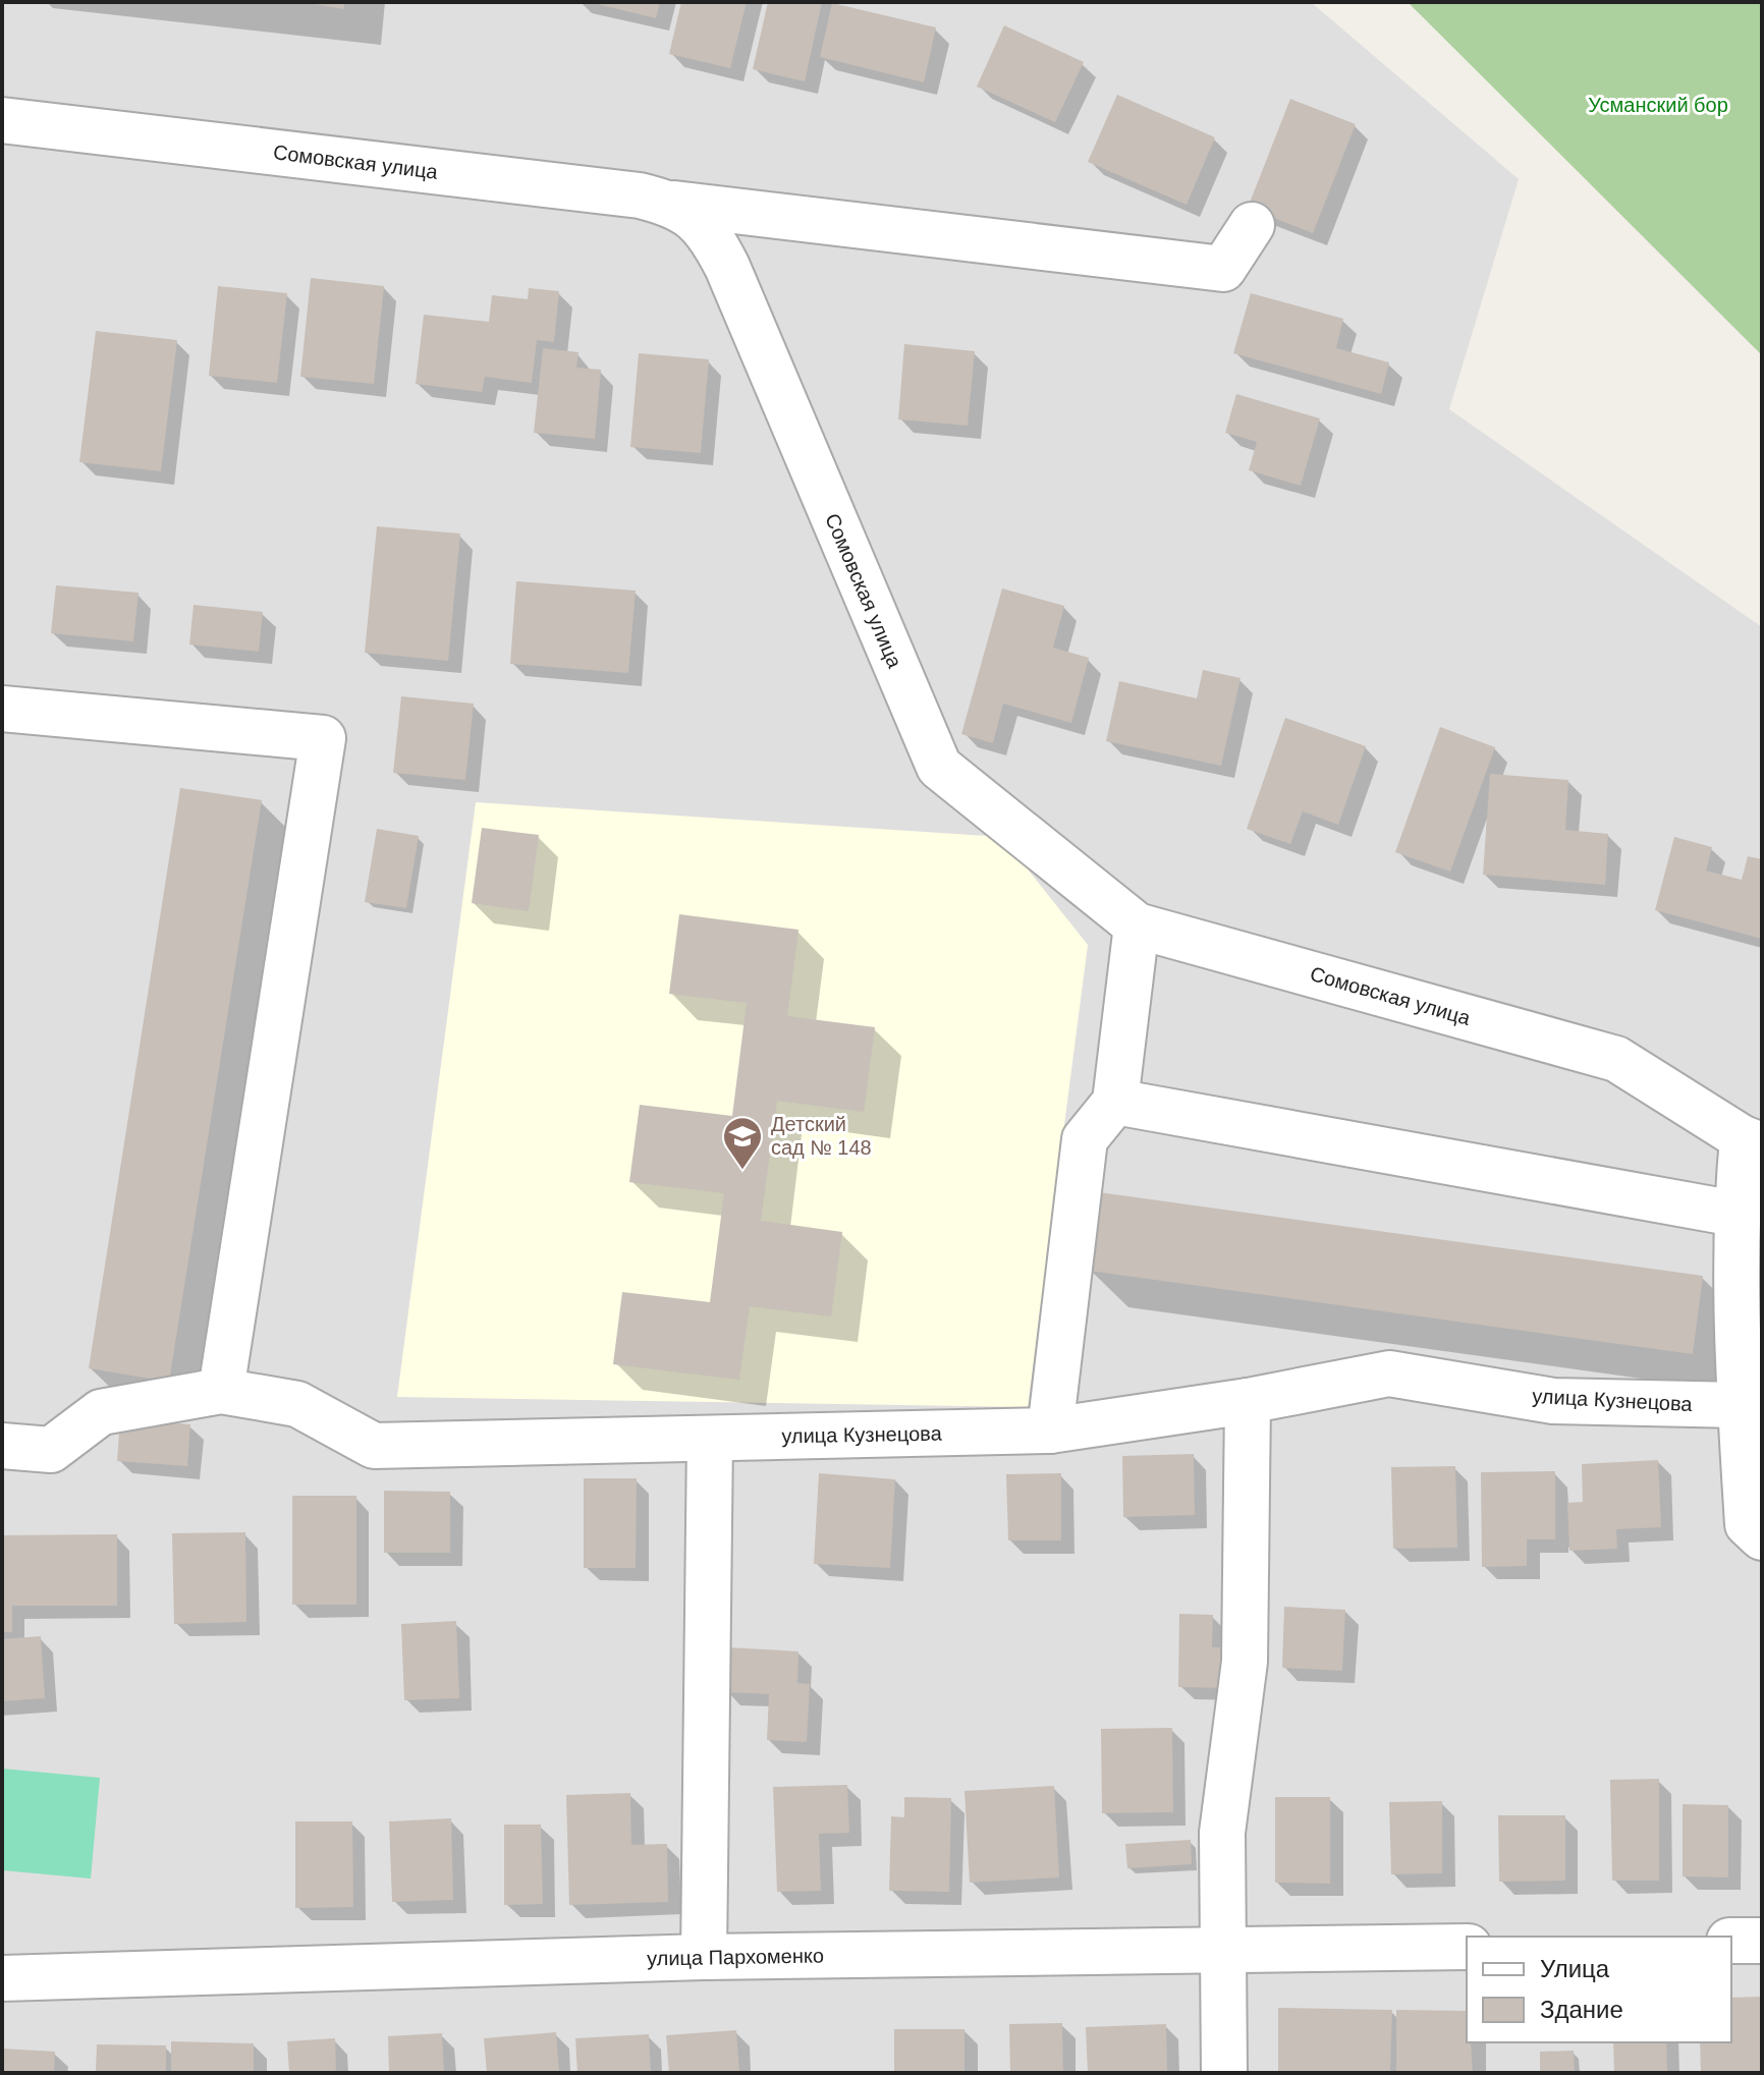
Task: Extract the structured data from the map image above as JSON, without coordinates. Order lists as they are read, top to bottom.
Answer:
{
  "streets": {
    "street": ["Сомовская улица", "улица Кузнецова", "улица Пархоменко"]
  },
  "parks": ["Усманский бор"],
  "places": {
    "school or university": ["Детский сад № 148"]
  },
  "legend": ["Улица", "Здание"]
}
